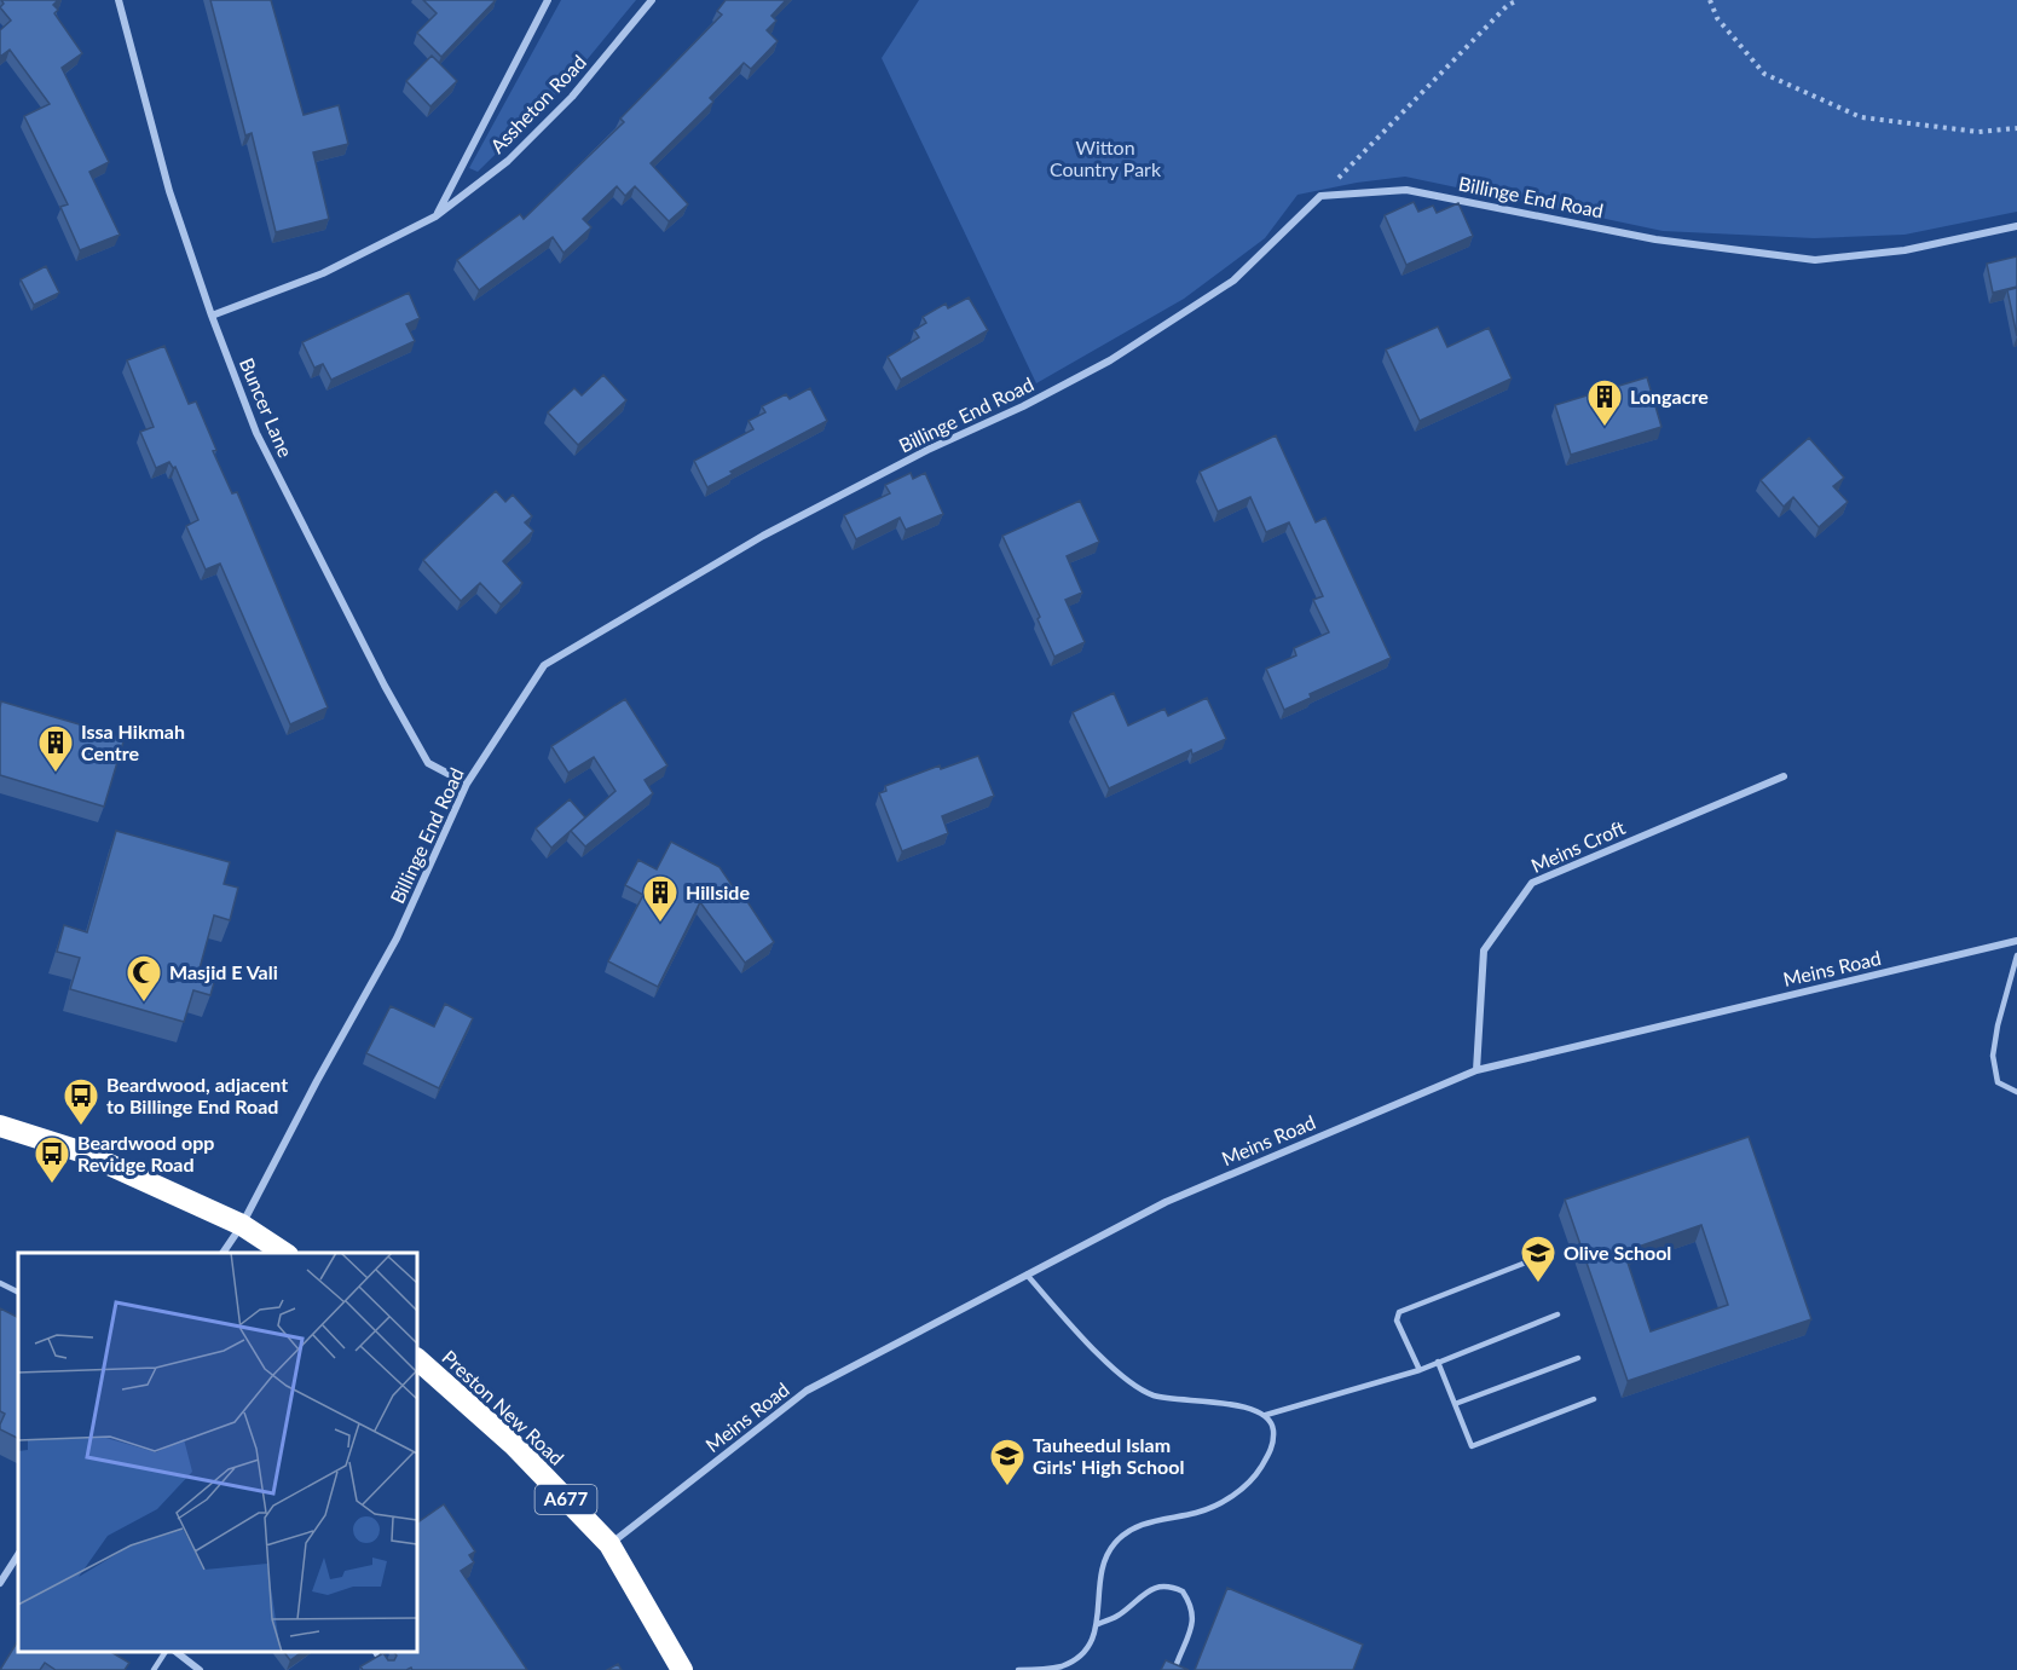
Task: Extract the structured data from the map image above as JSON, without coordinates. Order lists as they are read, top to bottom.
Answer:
{
  "streets": {
    "highway": ["Preston New Road", "A677"],
    "street": [
      "Assheton Road",
      "Billinge End Road",
      "Buncer Lane",
      "Meins Croft",
      "Meins Road"
    ]
  },
  "crossings": [
    ["Assheton Road", "Buncer Lane"],
    ["Billinge End Road", "Buncer Lane"],
    ["Meins Croft", "Meins Road"],
    ["Meins Road", "Preston New Road"]
  ],
  "parks": ["Witton Country Park"],
  "places": {
    "building": ["Longacre", "Issa Hikmah Centre", "Hillside"],
    "mosque": ["Masjid E Vali"],
    "bus stop": ["Beardwood, adjacent to Billinge End Road", "Beardwood opp Revidge Road"],
    "school or university": ["Olive School", "Tauheedul Islam Girls' High School"]
  }
}
